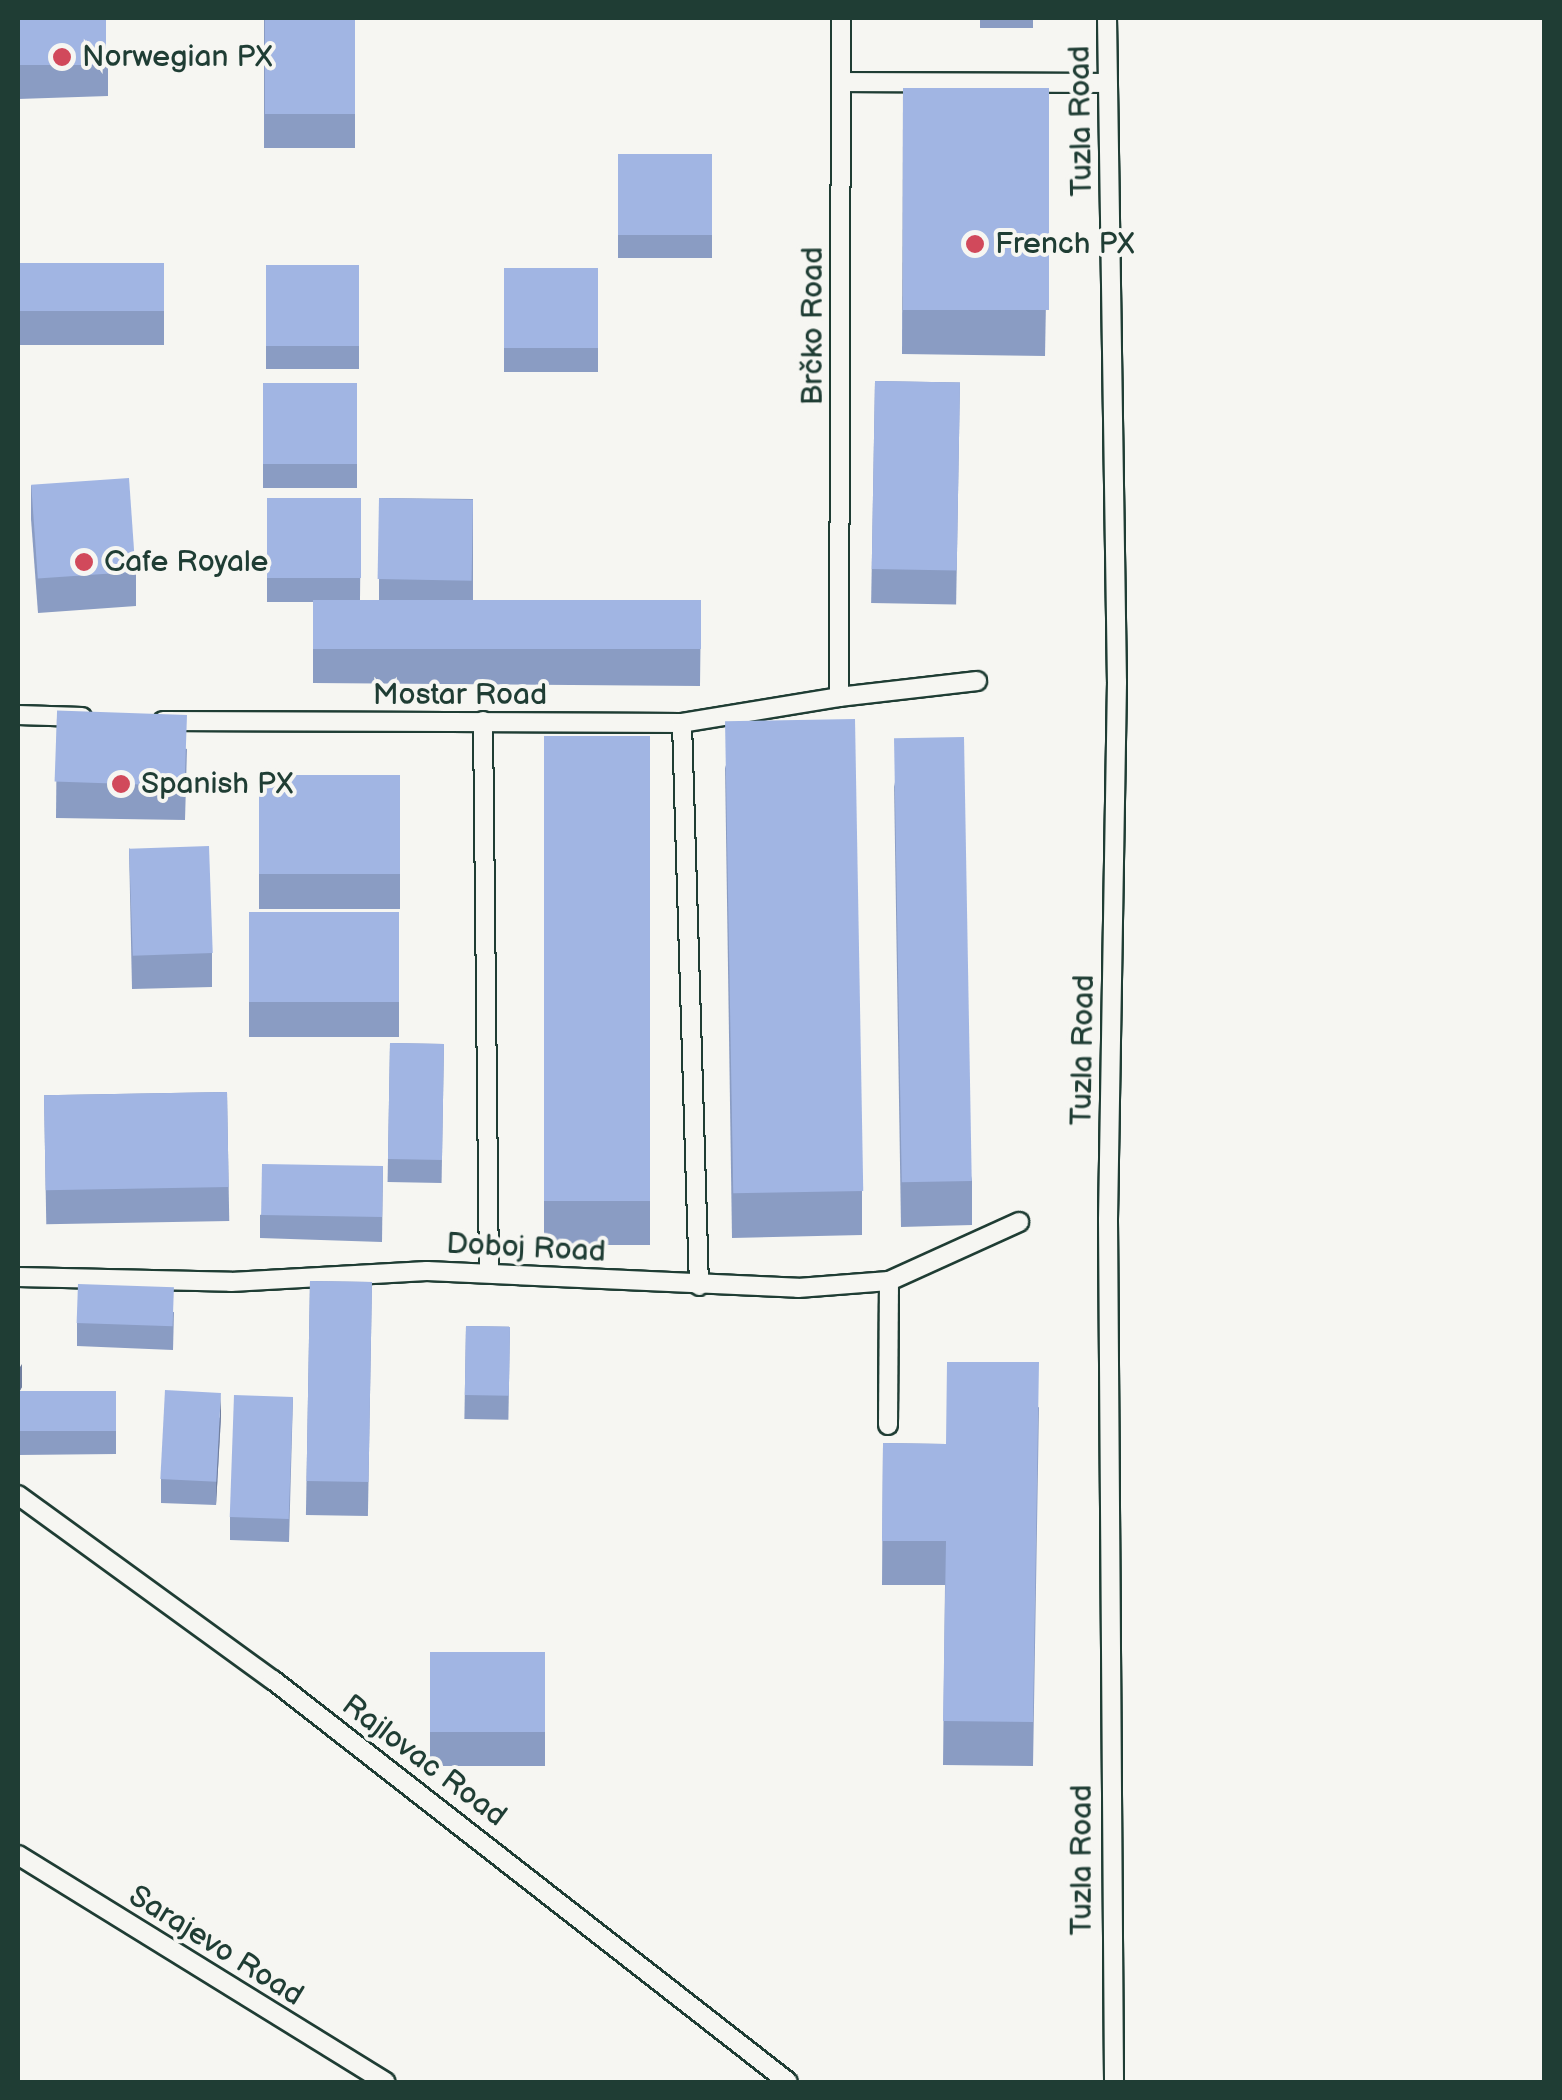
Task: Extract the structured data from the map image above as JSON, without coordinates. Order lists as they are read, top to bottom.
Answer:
{
  "streets": {
    "lane": [
      "Tuzla Road",
      "Brčko Road",
      "Mostar Road",
      "Doboj Road",
      "Rajlovac Road",
      "Sarajevo Road"
    ]
  },
  "crossings": [
    ["Brčko Road", "Mostar Road"]
  ],
  "places": [
    "Norwegian PX",
    "French PX",
    "Cafe Royale",
    "Spanish PX"
  ]
}
